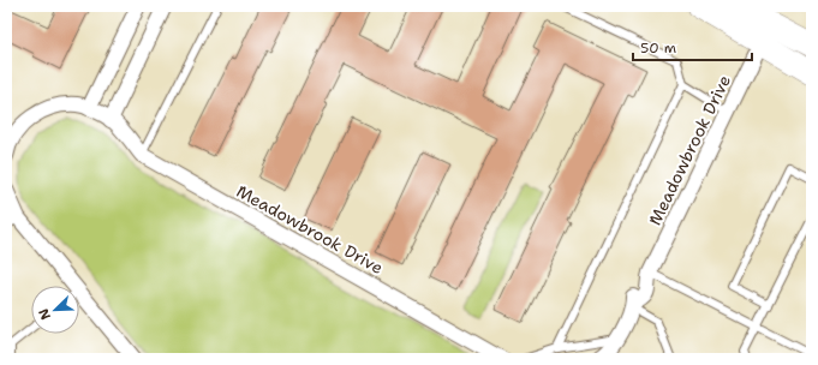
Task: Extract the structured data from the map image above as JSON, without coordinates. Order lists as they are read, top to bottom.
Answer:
{
  "streets": {
    "street": ["Meadowbrook Drive"]
  },
  "scale_bar": "50 m",
  "north": "bottom left"
}
